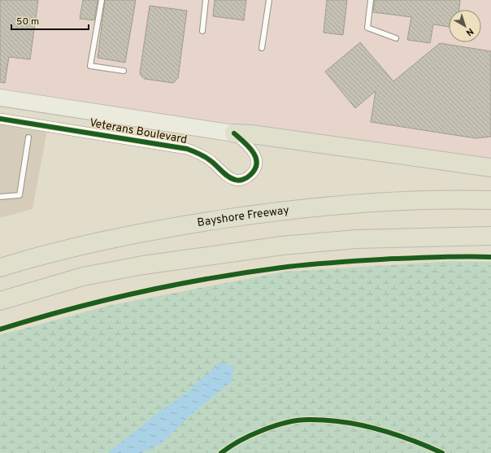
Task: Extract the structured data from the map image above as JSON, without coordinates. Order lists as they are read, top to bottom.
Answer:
{
  "streets": {
    "highway": ["Bayshore Freeway"],
    "main road": ["Veterans Boulevard"]
  },
  "scale_bar": "50 m",
  "north": "bottom right"
}
